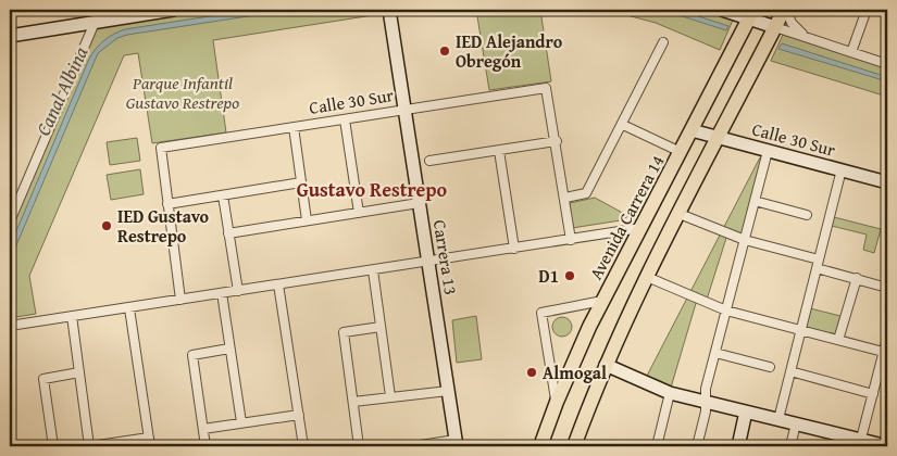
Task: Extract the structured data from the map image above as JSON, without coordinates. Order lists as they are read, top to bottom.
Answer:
{
  "streets": {
    "main road": ["Avenida Carrera 14"],
    "street": ["Calle 30 Sur", "Carrera 13"]
  },
  "crossings": [
    ["Calle 30 Sur", "Avenida Carrera 14"],
    ["Calle 30 Sur", "Carrera 13"]
  ],
  "districts": ["Gustavo Restrepo"],
  "water": ["Canal Albina"],
  "parks": ["Parque Infantil Gustavo Restrepo"],
  "places": [
    "IED Alejandro Obregón",
    "IED Gustavo Restrepo",
    "D1",
    "Almogal"
  ]
}
